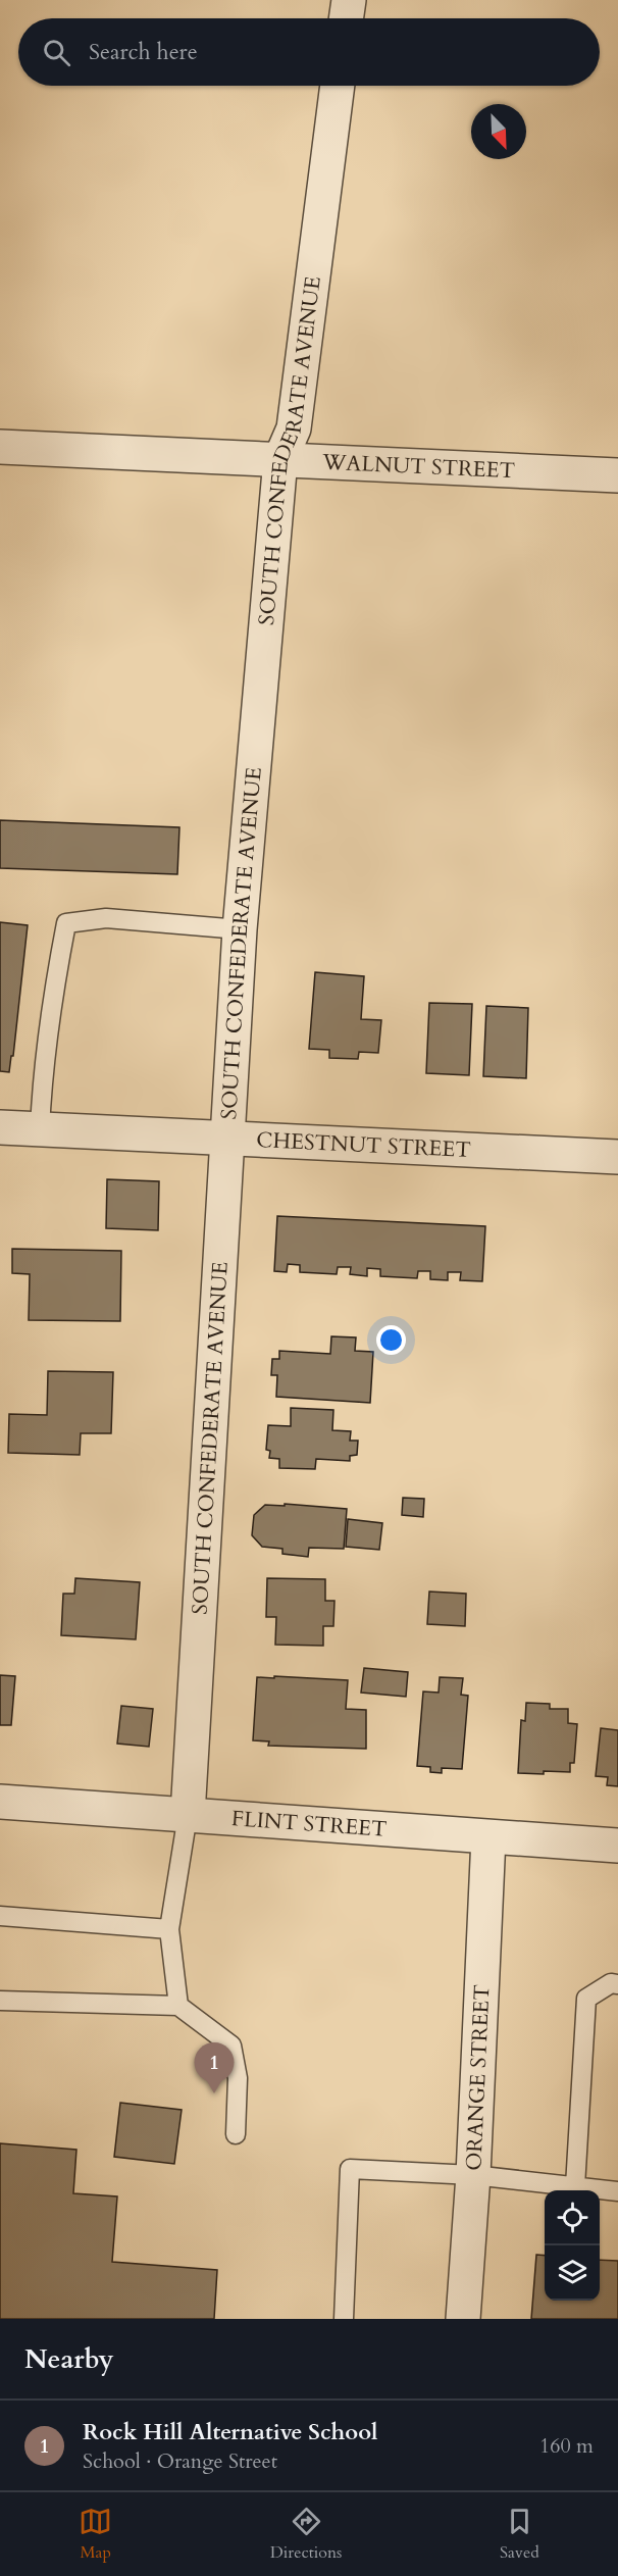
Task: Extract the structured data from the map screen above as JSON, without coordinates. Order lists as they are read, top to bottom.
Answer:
{
  "streets": {
    "street": [
      "SOUTH CONFEDERATE AVENUE",
      "WALNUT STREET",
      "CHESTNUT STREET",
      "FLINT STREET",
      "ORANGE STREET"
    ]
  },
  "crossings": [
    ["SOUTH CONFEDERATE AVENUE", "WALNUT STREET"],
    ["SOUTH CONFEDERATE AVENUE", "CHESTNUT STREET"],
    ["SOUTH CONFEDERATE AVENUE", "FLINT STREET"],
    ["FLINT STREET", "ORANGE STREET"]
  ],
  "north": "bottom right",
  "page": {
    "search": "Search here",
    "pins": "1",
    "heading": "Nearby",
    "list": [
      {
        "mark": "1",
        "name": "Rock Hill Alternative School",
        "note": "School · Orange Street",
        "value": "160 m"
      }
    ],
    "nav": ["Map", "Directions", "Saved"]
  }
}
